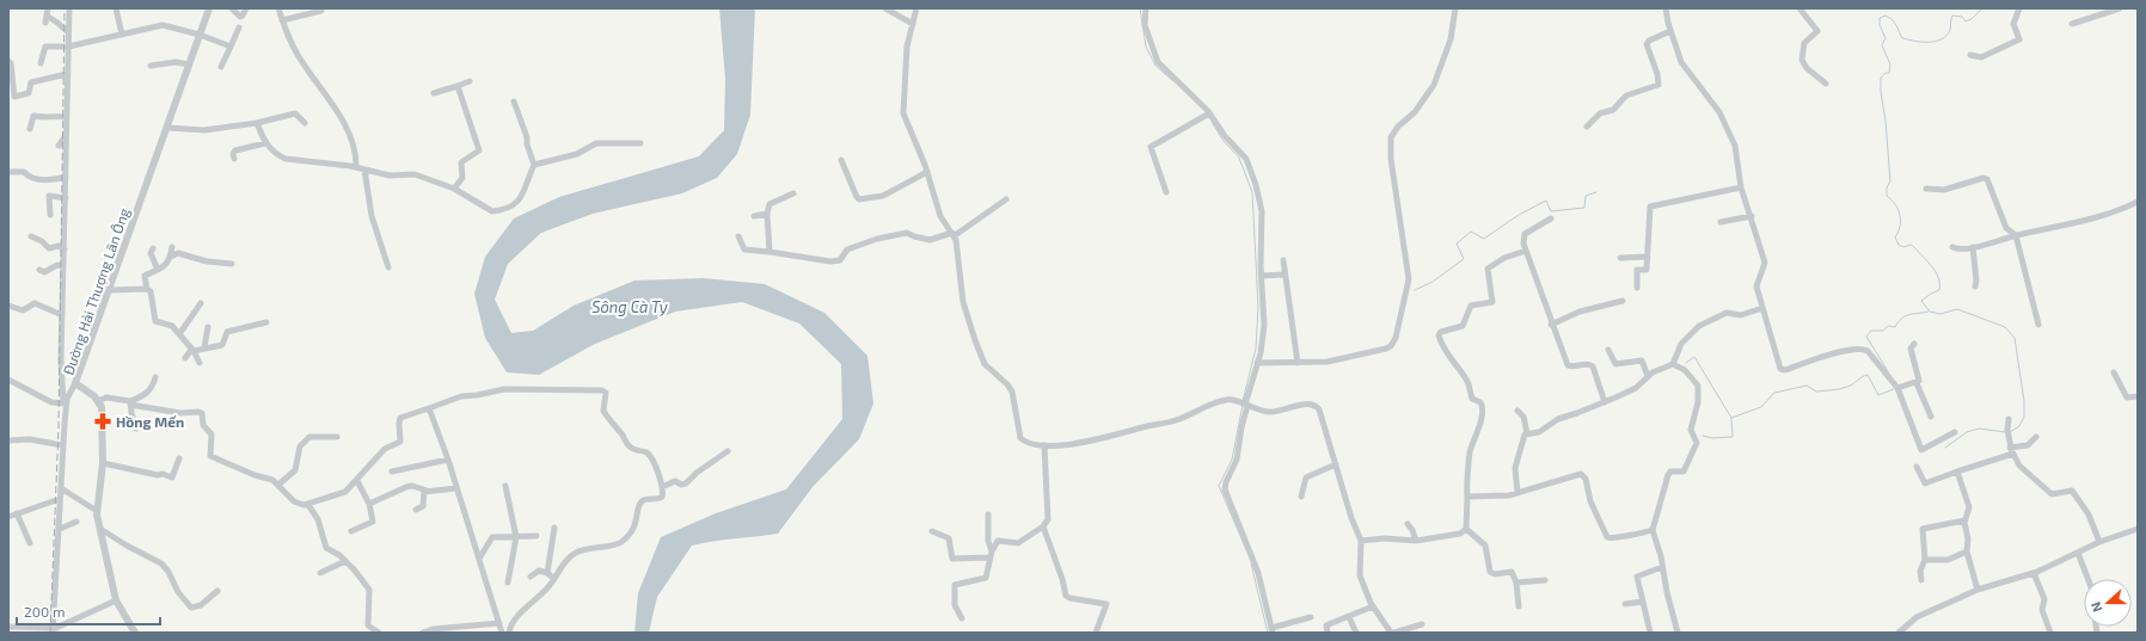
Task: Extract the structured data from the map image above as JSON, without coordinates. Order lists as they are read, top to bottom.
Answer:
{
  "streets": {
    "street": ["Đường Hải Thượng Lãn Ông"]
  },
  "water": ["Sông Cà Ty"],
  "places": {
    "pharmacy": ["Hồng Mến"]
  },
  "scale_bar": "200 m",
  "north": "left"
}
